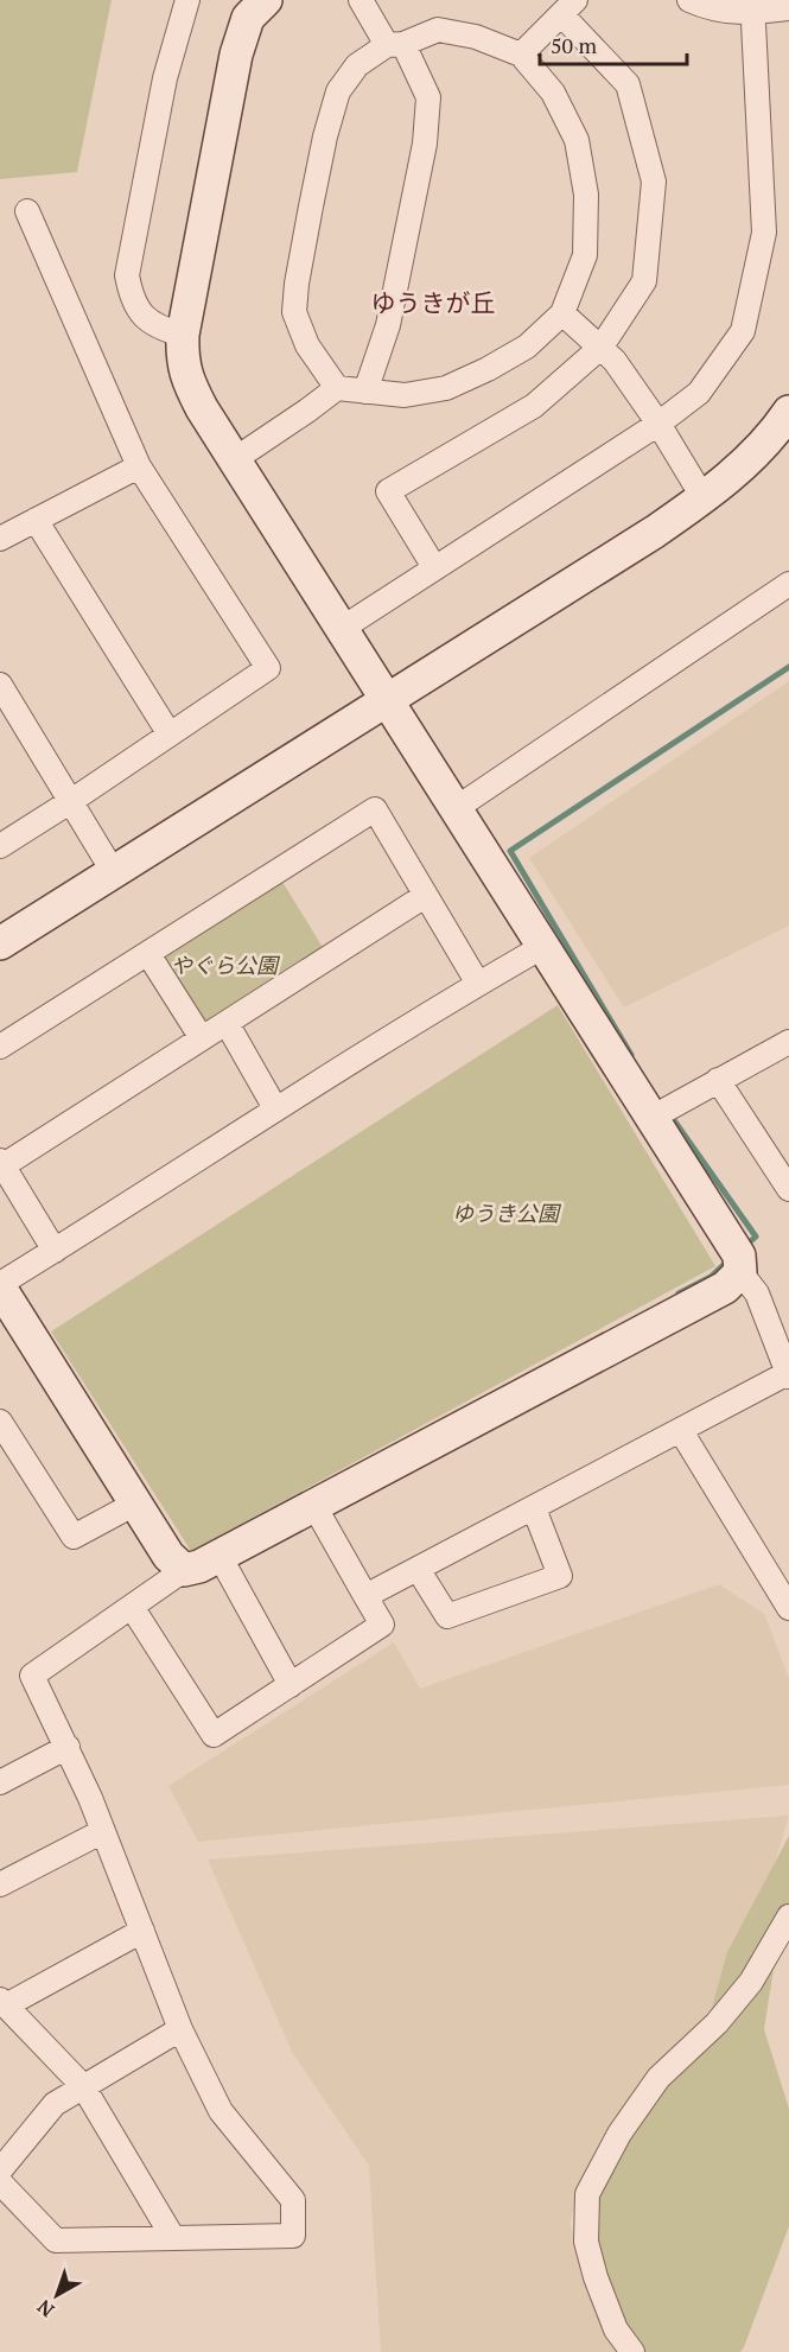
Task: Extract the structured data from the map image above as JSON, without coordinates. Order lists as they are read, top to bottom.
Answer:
{
  "districts": ["ゆうきが丘"],
  "parks": ["やぐら公園", "ゆうき公園"],
  "scale_bar": "50 m",
  "north": "bottom left"
}
